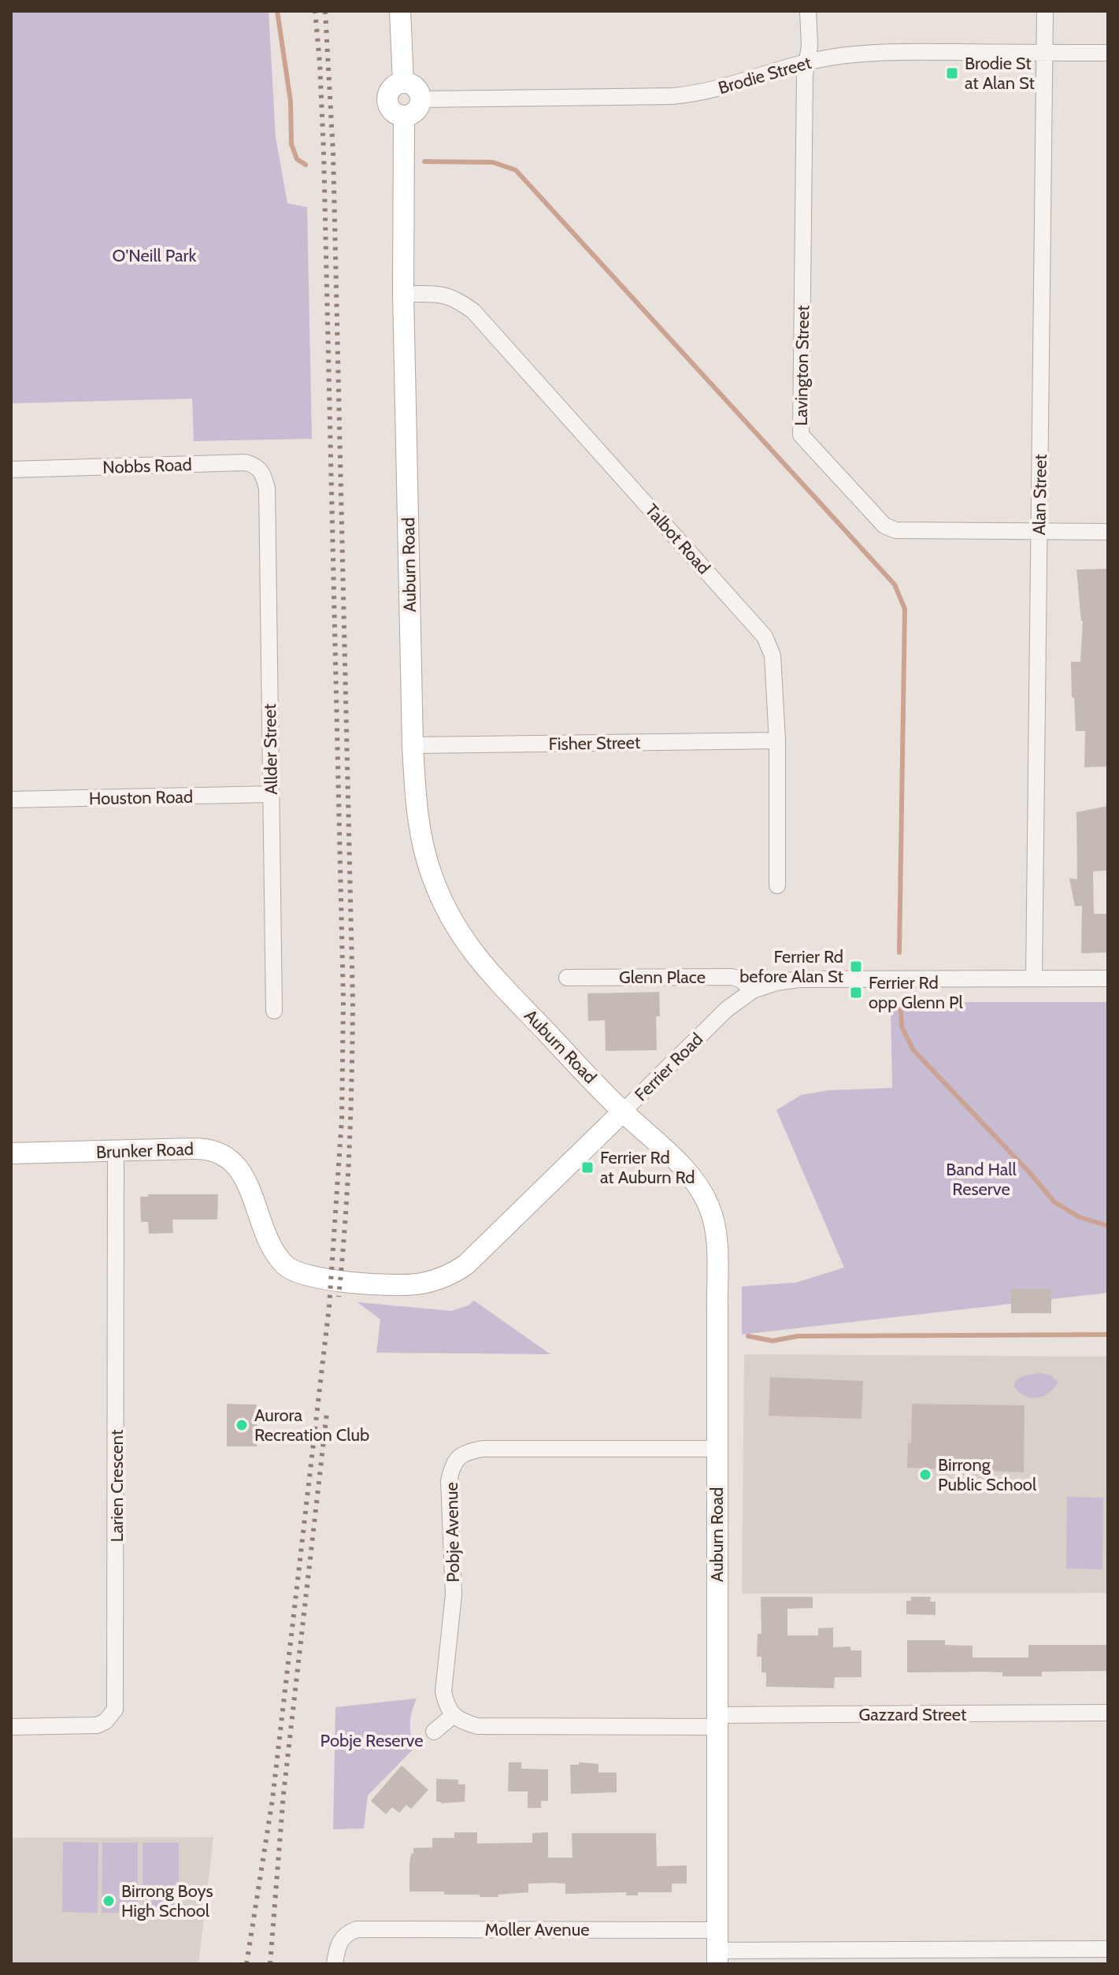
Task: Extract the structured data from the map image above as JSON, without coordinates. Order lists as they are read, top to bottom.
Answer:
{
  "streets": {
    "main road": ["Auburn Road", "Ferrier Road", "Brunker Road"],
    "street": [
      "Brodie Street",
      "Lavington Street",
      "Nobbs Road",
      "Alan Street",
      "Talbot Road",
      "Fisher Street",
      "Allder Street",
      "Houston Road",
      "Glenn Place",
      "Larien Crescent",
      "Pobje Avenue",
      "Gazzard Street",
      "Moller Avenue"
    ]
  },
  "crossings": [
    ["Brodie Street", "Lavington Street"],
    ["Brodie Street", "Alan Street"],
    ["Brodie Street", "Auburn Road"],
    ["Lavington Street", "Alan Street"],
    ["Nobbs Road", "Allder Street"],
    ["Alan Street", "Ferrier Road"],
    ["Talbot Road", "Auburn Road"],
    ["Talbot Road", "Fisher Street"],
    ["Auburn Road", "Fisher Street"],
    ["Auburn Road", "Ferrier Road"],
    ["Auburn Road", "Pobje Avenue"],
    ["Auburn Road", "Gazzard Street"],
    ["Auburn Road", "Moller Avenue"],
    ["Allder Street", "Houston Road"],
    ["Glenn Place", "Ferrier Road"],
    ["Ferrier Road", "Brunker Road"],
    ["Brunker Road", "Larien Crescent"]
  ],
  "parks": ["O'Neill Park", "Band Hall Reserve", "Pobje Reserve"],
  "places": {
    "transit": [
      "Brodie St at Alan St",
      "Ferrier Rd before Alan St",
      "Ferrier Rd opp Glenn Pl",
      "Ferrier Rd at Auburn Rd"
    ],
    "other": ["Aurora Recreation Club", "Birrong Public School", "Birrong Boys High School"]
  }
}
